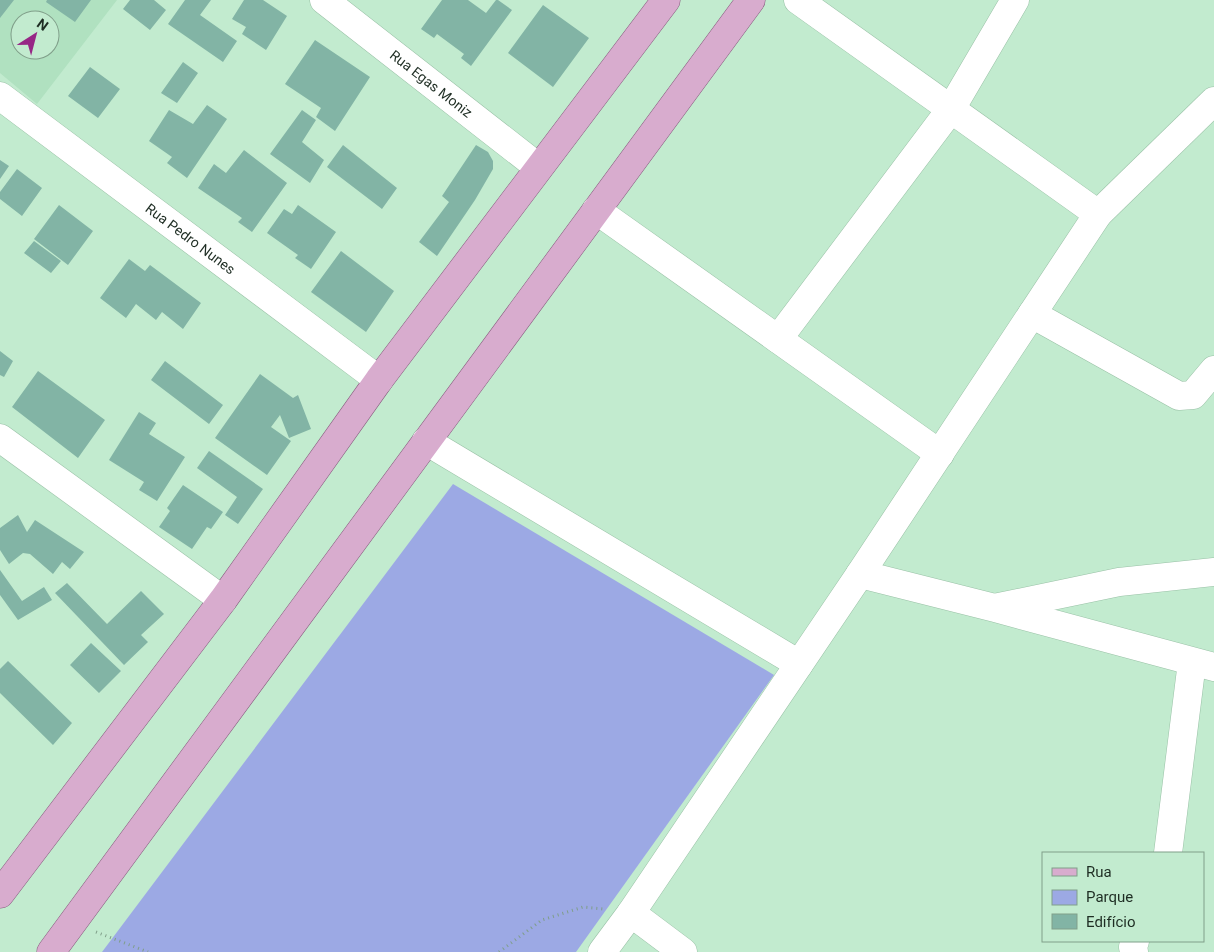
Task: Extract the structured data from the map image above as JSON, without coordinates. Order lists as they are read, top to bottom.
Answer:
{
  "streets": {
    "street": ["Rua Egas Moniz", "Rua Pedro Nunes"]
  },
  "legend": ["Rua", "Parque", "Edifício"],
  "north": "top right"
}
